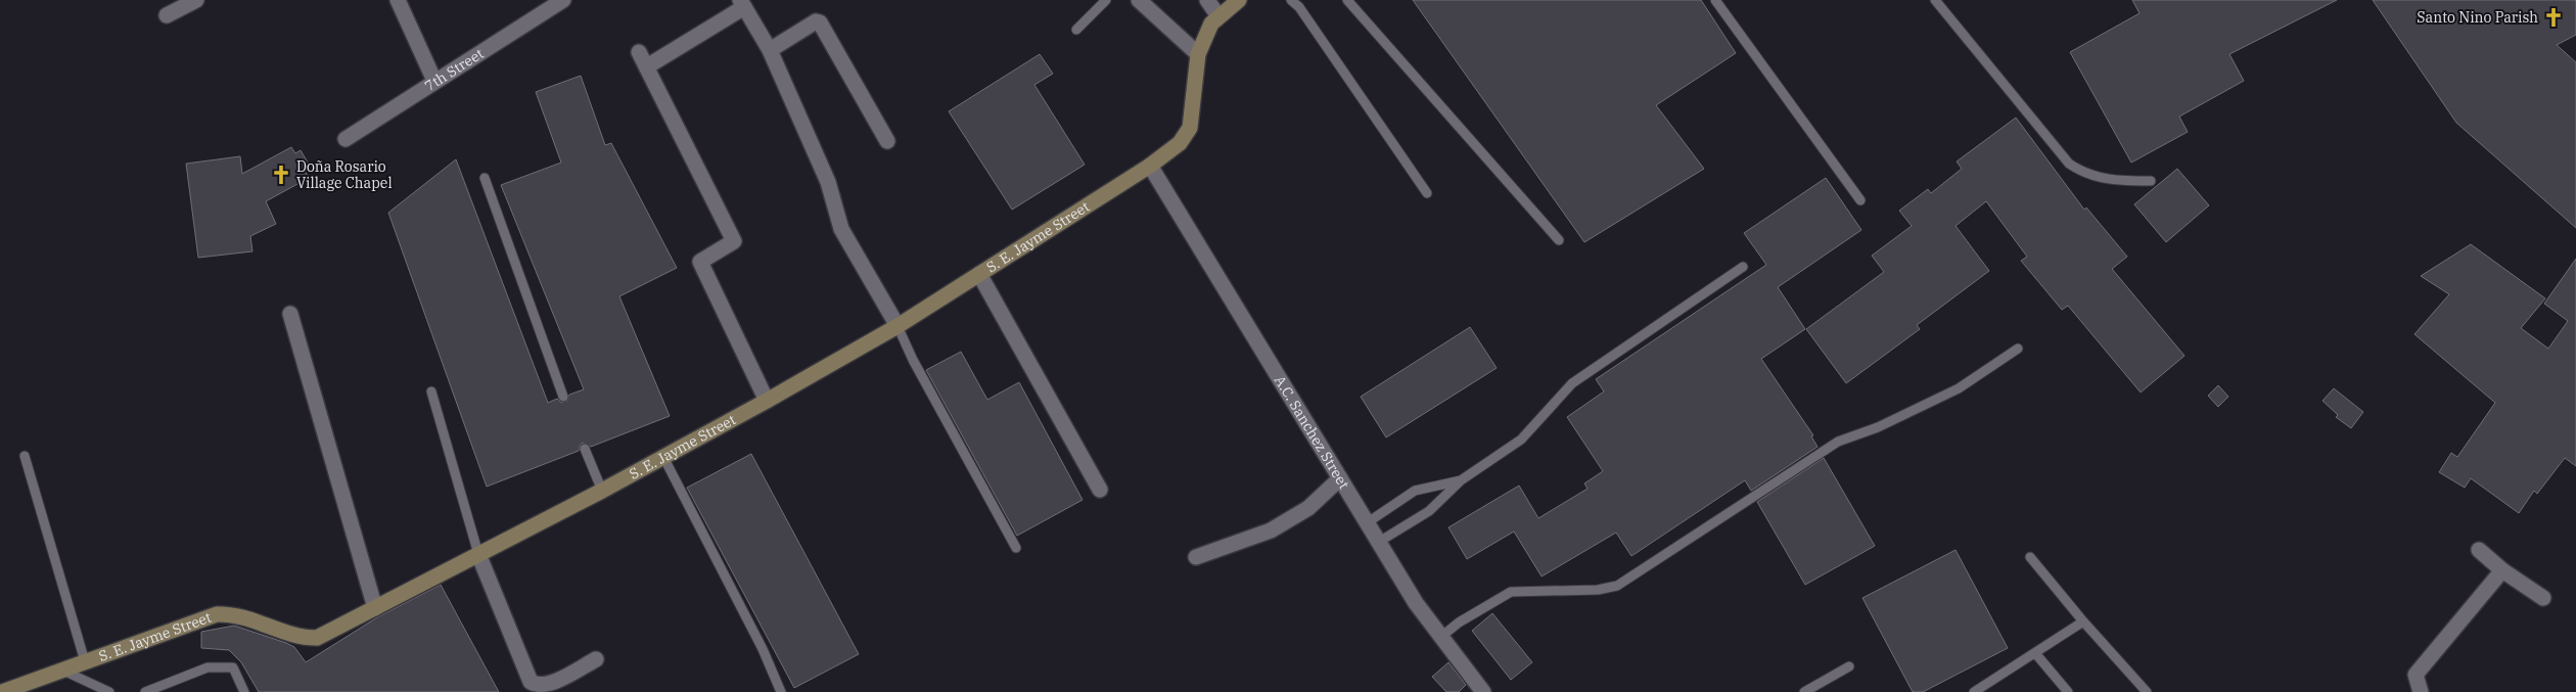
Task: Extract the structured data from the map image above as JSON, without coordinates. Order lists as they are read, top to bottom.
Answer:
{
  "streets": {
    "street": ["7th Street", "S. E. Jayme Street", "A.C. Sanchez Street"]
  },
  "crossings": [
    ["S. E. Jayme Street", "A.C. Sanchez Street"]
  ],
  "places": {
    "church": ["Santo Nino Parish", "Doña Rosario Village Chapel"]
  }
}
